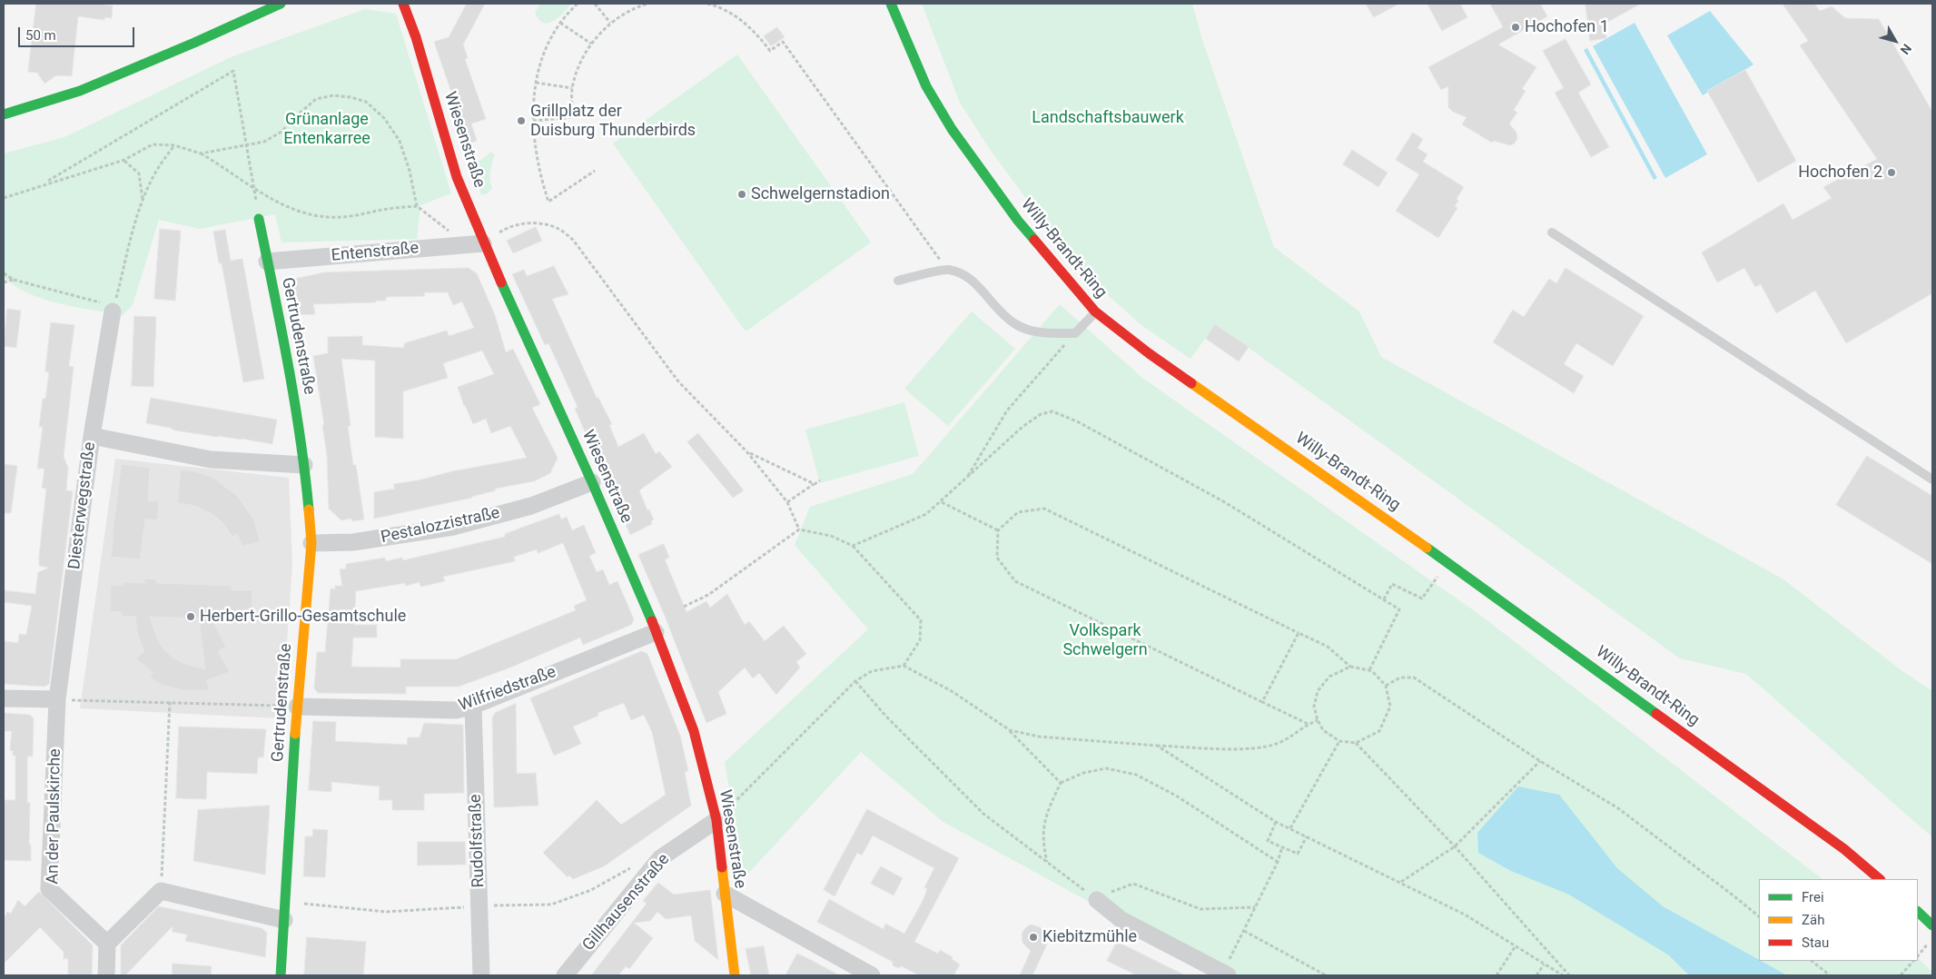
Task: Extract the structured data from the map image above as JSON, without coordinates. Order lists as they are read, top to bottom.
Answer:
{
  "streets": {
    "street": [
      "Wiesenstraße",
      "Willy-Brandt-Ring",
      "Entenstraße",
      "Gertrudenstraße",
      "Diesterwegstraße",
      "Pestalozzistraße",
      "Wilfriedstraße",
      "An der Paulskirche",
      "Rudolfstraße",
      "Gillhausenstraße"
    ]
  },
  "crossings": [
    ["Wiesenstraße", "Entenstraße"],
    ["Wiesenstraße", "Pestalozzistraße"],
    ["Wiesenstraße", "Wilfriedstraße"],
    ["Wiesenstraße", "Gillhausenstraße"],
    ["Entenstraße", "Gertrudenstraße"],
    ["Gertrudenstraße", "Pestalozzistraße"],
    ["Gertrudenstraße", "Wilfriedstraße"],
    ["Diesterwegstraße", "An der Paulskirche"],
    ["Wilfriedstraße", "Rudolfstraße"]
  ],
  "parks": ["Landschaftsbauwerk", "Grünanlage Entenkarree", "Volkspark Schwelgern"],
  "places": [
    "Hochofen 1",
    "Grillplatz der Duisburg Thunderbirds",
    "Hochofen 2",
    "Schwelgernstadion",
    "Herbert-Grillo-Gesamtschule",
    "Kiebitzmühle"
  ],
  "legend": ["Frei", "Zäh", "Stau"],
  "scale_bar": "50 m",
  "north": "bottom right"
}
